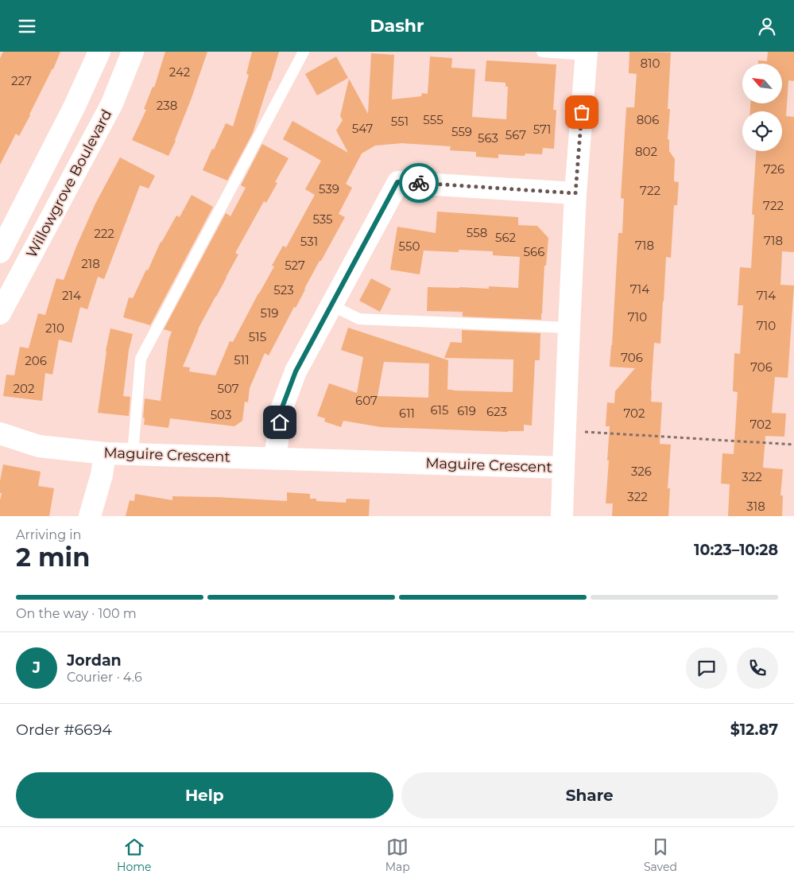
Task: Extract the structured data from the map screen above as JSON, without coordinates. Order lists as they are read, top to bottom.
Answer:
{
  "streets": {
    "street": ["Willowgrove Boulevard", "Maguire Crescent"]
  },
  "house_numbers": [
    "810",
    "242",
    "227",
    "238",
    "555",
    "806",
    "551",
    "547",
    "571",
    "559",
    "567",
    "563",
    "802",
    "726",
    "539",
    "722",
    "722",
    "535",
    "558",
    "222",
    "562",
    "718",
    "531",
    "718",
    "550",
    "566",
    "218",
    "527",
    "714",
    "523",
    "214",
    "714",
    "519",
    "710",
    "710",
    "210",
    "515",
    "706",
    "511",
    "206",
    "706",
    "202",
    "507",
    "607",
    "615",
    "619",
    "623",
    "611",
    "702",
    "503",
    "702",
    "326",
    "322",
    "322",
    "318"
  ],
  "north": "top left",
  "page": {
    "header": "Dashr",
    "heading": ["2 min", "Arriving in", "10:23–10:28"],
    "panel": [
      "Jordan",
      "Courier · 4.6",
      "Order #6694",
      "$12.87"
    ],
    "bar": "On the way · 100 m",
    "round": "J",
    "buttons": ["Help", "Share"],
    "tabs": ["Home", "Map", "Saved"]
  }
}
